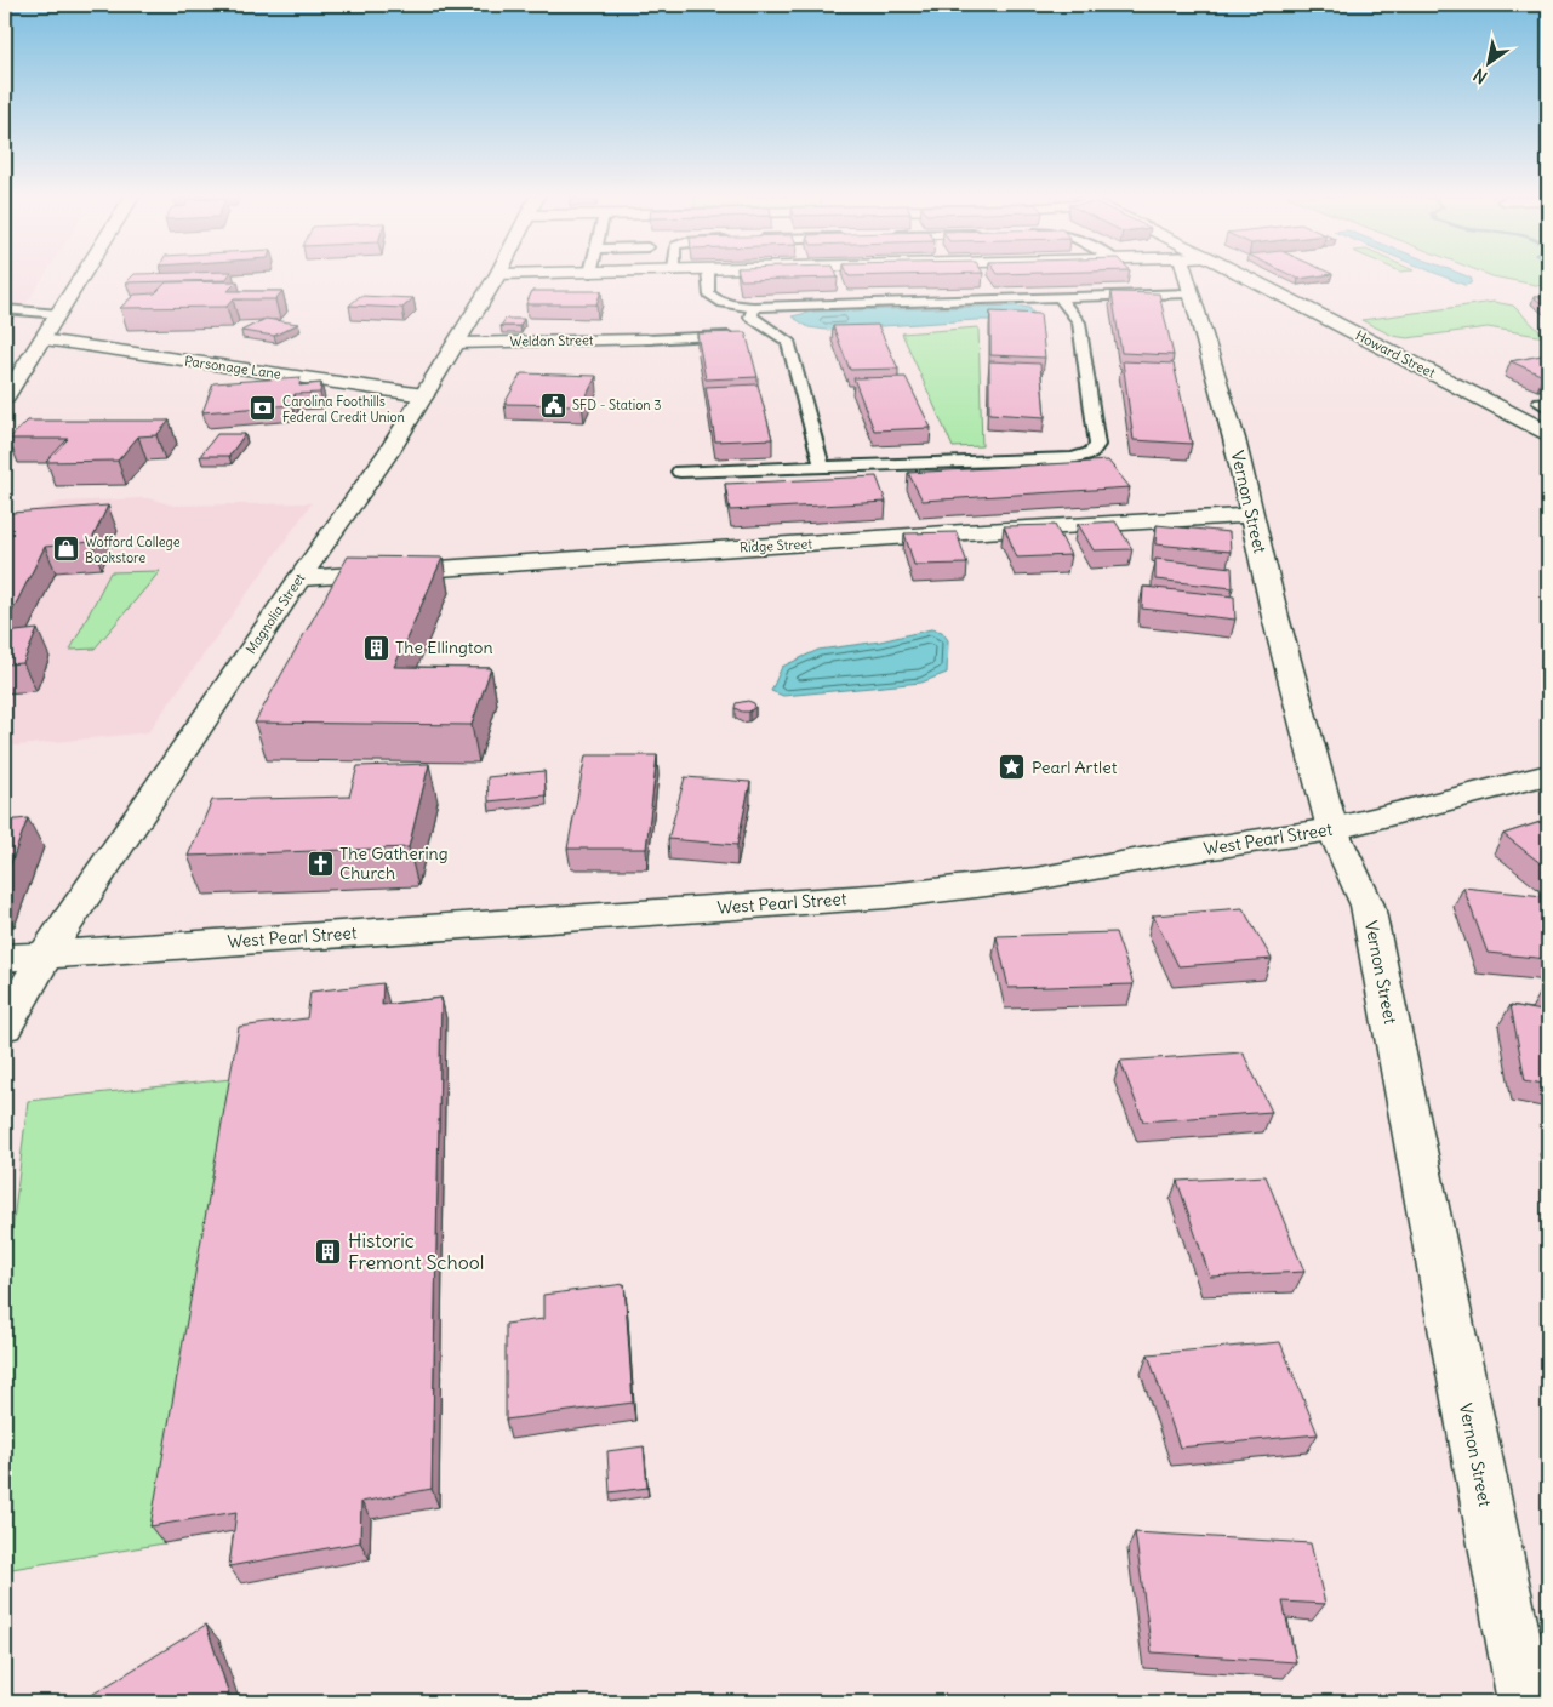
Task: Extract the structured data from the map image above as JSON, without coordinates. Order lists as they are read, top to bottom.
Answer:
{
  "streets": {
    "street": [
      "Weldon Street",
      "Howard Street",
      "Parsonage Lane",
      "Vernon Street",
      "Ridge Street",
      "Magnolia Street",
      "West Pearl Street"
    ]
  },
  "crossings": [
    ["Weldon Street", "Magnolia Street"],
    ["Parsonage Lane", "Magnolia Street"],
    ["Vernon Street", "Ridge Street"],
    ["Vernon Street", "West Pearl Street"],
    ["Ridge Street", "Magnolia Street"],
    ["Magnolia Street", "West Pearl Street"]
  ],
  "places": {
    "public building": ["SFD - Station 3"],
    "bank": ["Carolina Foothills Federal Credit Union"],
    "shop": ["Wofford College Bookstore"],
    "building": ["The Ellington", "Historic Fremont School"],
    "place": ["Pearl Artlet"],
    "church": ["The Gathering Church"]
  },
  "north": "bottom left"
}
